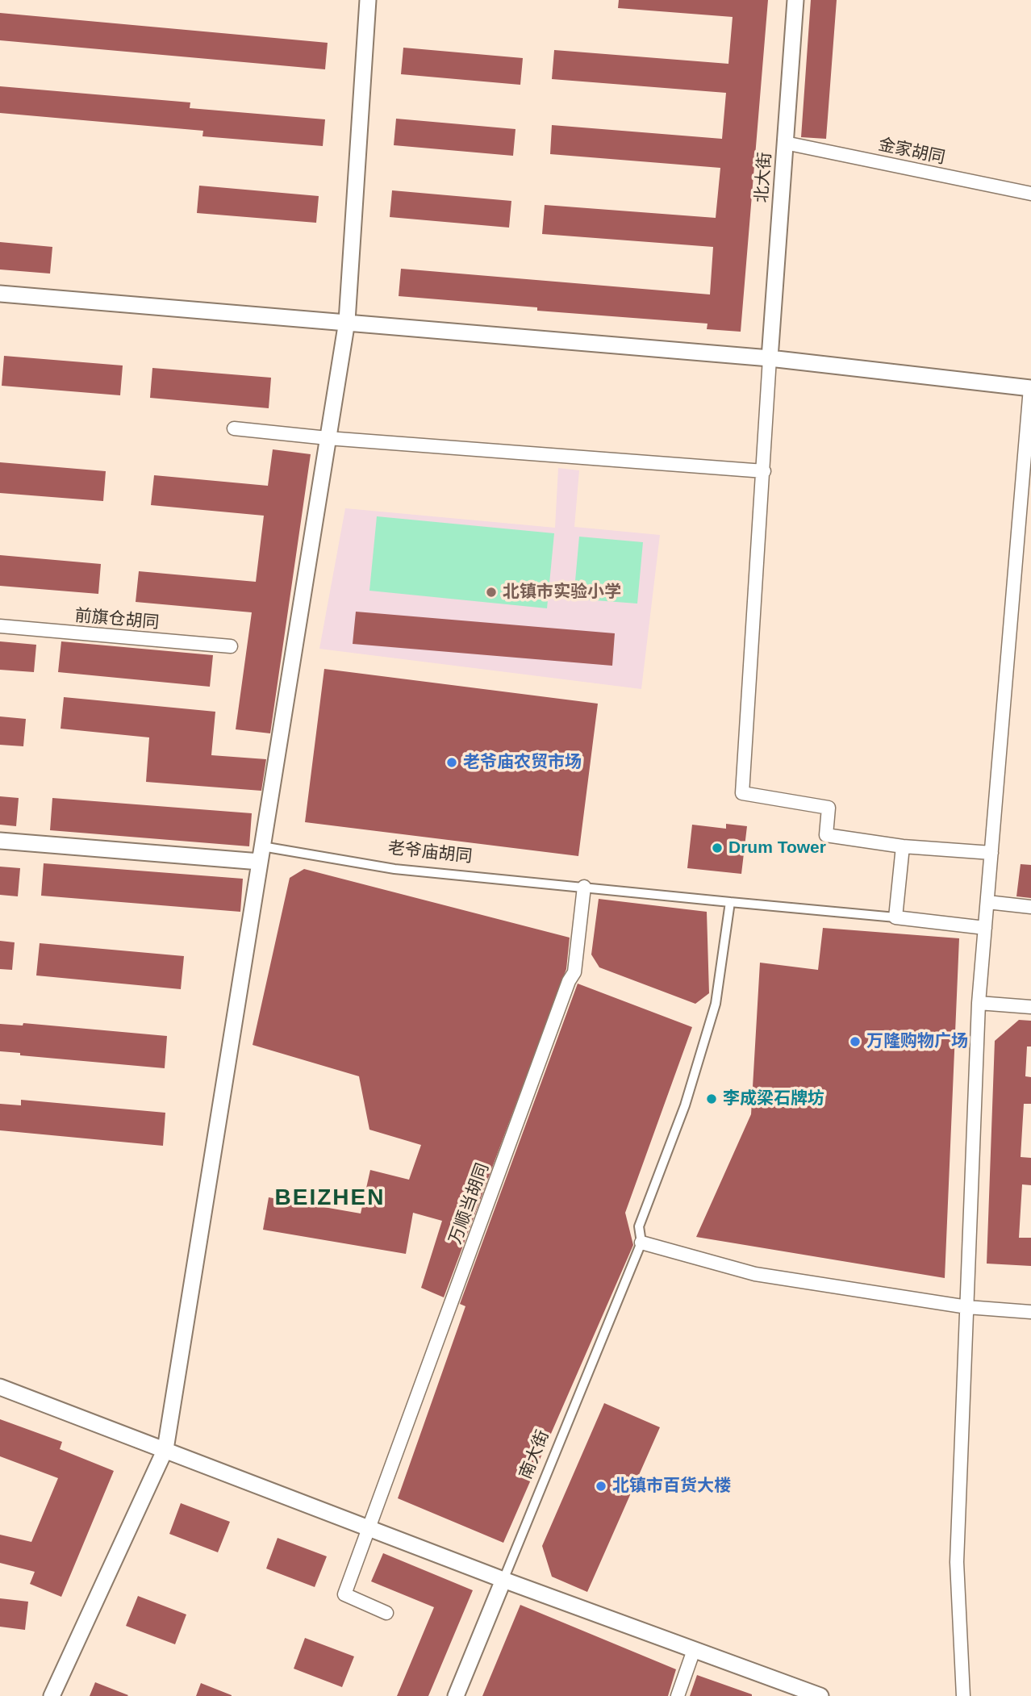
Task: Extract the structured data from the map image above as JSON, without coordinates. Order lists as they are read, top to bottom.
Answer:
{
  "streets": {
    "street": [
      "金家胡同",
      "北大街",
      "前旗仓胡同",
      "老爷庙胡同",
      "万顺当胡同",
      "南大街"
    ]
  },
  "crossings": [
    ["金家胡同", "北大街"],
    ["老爷庙胡同", "万顺当胡同"],
    ["老爷庙胡同", "南大街"]
  ],
  "districts": ["BEIZHEN"],
  "places": [
    "北镇市实验小学",
    "老爷庙农贸市场",
    "Drum Tower",
    "万隆购物广场",
    "李成梁石牌坊",
    "北镇市百货大楼"
  ]
}
